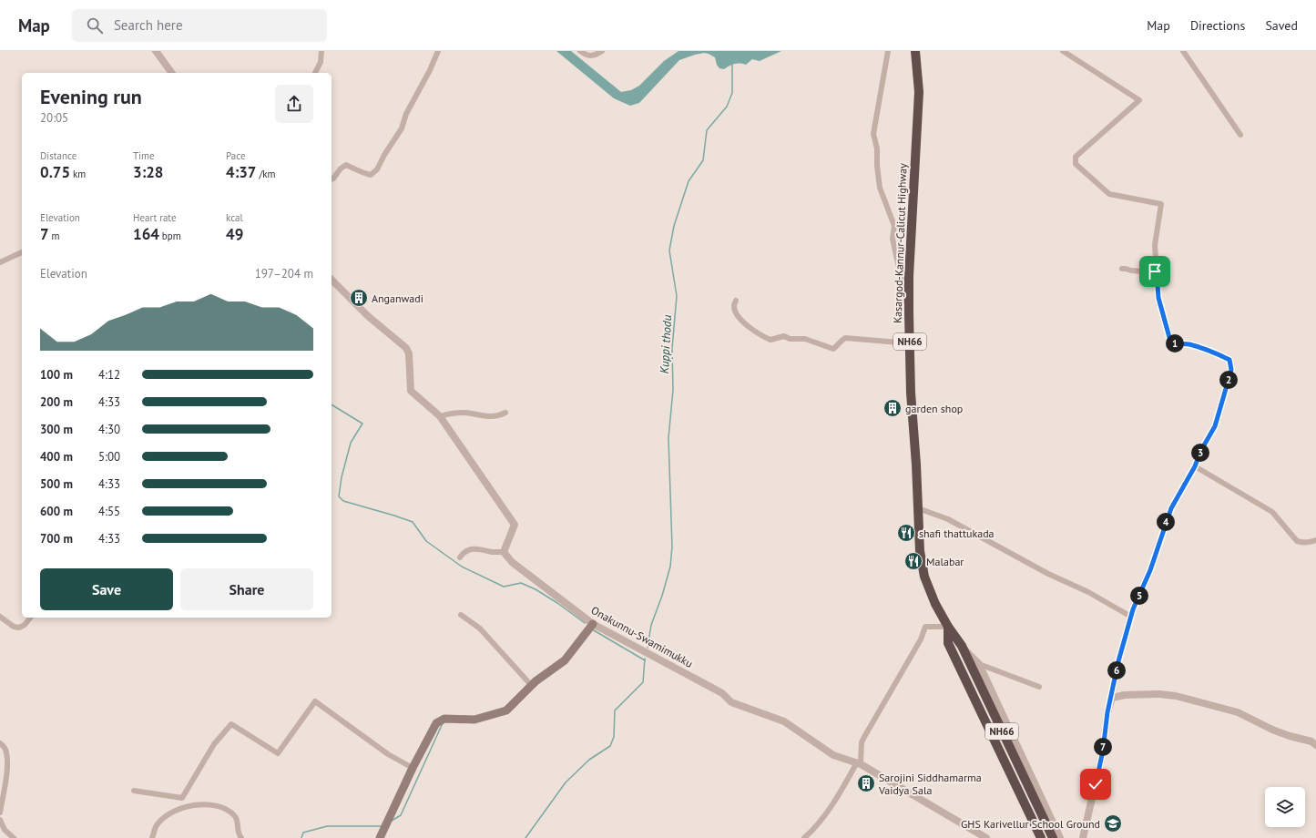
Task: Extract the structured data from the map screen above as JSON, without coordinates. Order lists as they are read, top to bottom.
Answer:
{
  "streets": {
    "highway": ["Kasargod-Kannur-Calicut Highway", "NH66"],
    "street": ["Onakunnu-Swamimukku"]
  },
  "water": ["Kuppi thodu"],
  "places": {
    "building": ["Anganwadi", "garden shop", "Sarojini Siddhamarma Vaidya Sala"],
    "restaurant": ["shafi thattukada", "Malabar"],
    "school or university": ["GHS Karivellur School Ground"]
  },
  "page": {
    "header": "Map",
    "search": "Search here",
    "nav": ["Map", "Directions", "Saved"],
    "heading": ["Evening run", "20:05"],
    "stats": [
      ["Distance", "0.75 km"],
      ["Time", "3:28"],
      ["Pace", "4:37 /km"],
      ["Elevation", "7 m"],
      ["Heart rate", "164 bpm"],
      ["kcal", "49"]
    ],
    "chart": ["Elevation", "197–204 m"],
    "pins": [
      "1",
      "2",
      "3",
      "4",
      "5",
      "6",
      "7"
    ],
    "list": [
      {
        "name": "100 m",
        "note": "4:12"
      },
      {
        "name": "200 m",
        "note": "4:33"
      },
      {
        "name": "300 m",
        "note": "4:30"
      },
      {
        "name": "400 m",
        "note": "5:00"
      },
      {
        "name": "500 m",
        "note": "4:33"
      },
      {
        "name": "600 m",
        "note": "4:55"
      },
      {
        "name": "700 m",
        "note": "4:33"
      }
    ],
    "buttons": ["Save", "Share"]
  }
}
